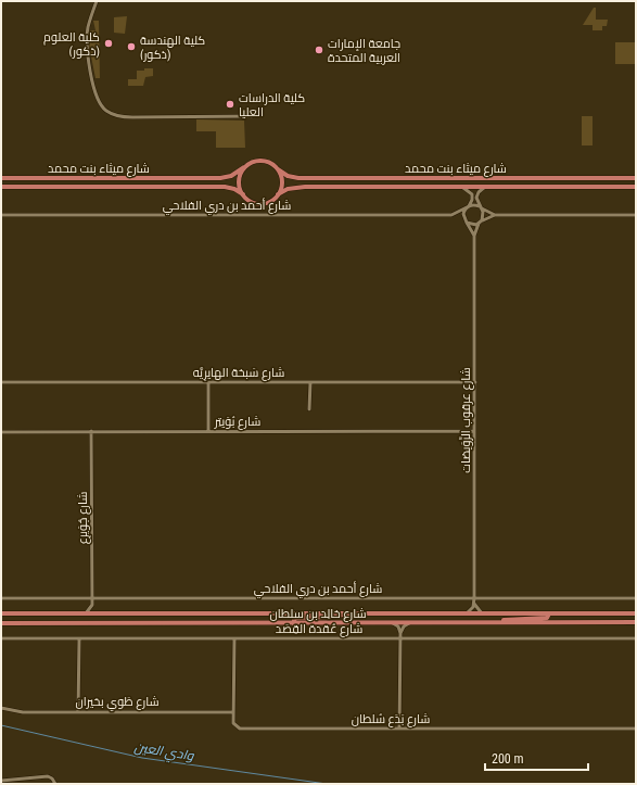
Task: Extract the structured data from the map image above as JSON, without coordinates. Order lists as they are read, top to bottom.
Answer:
{
  "streets": {
    "main road": ["شارع ميثاء بنت محمد", "شارع خالِد بن سلطان"],
    "street": [
      "شارع أحمد بن دري الفلاحي",
      "شارع سَبخة الهايرِيَّه",
      "شارع عرقوب الرِّوَيضات",
      "شارع بُوَيتِر",
      "شارع جُوَيرِع",
      "شارع عُقدة القِصَد",
      "شارع طَوي بحَيران",
      "شارع بَدَع سُلطان"
    ]
  },
  "crossings": [
    ["شارع أحمد بن دري الفلاحي", "شارع عرقوب الرِّوَيضات"],
    ["شارع أحمد بن دري الفلاحي", "شارع جُوَيرِع"],
    ["شارع سَبخة الهايرِيَّه", "شارع عرقوب الرِّوَيضات"],
    ["شارع عرقوب الرِّوَيضات", "شارع بُوَيتِر"],
    ["شارع بُوَيتِر", "شارع جُوَيرِع"],
    ["شارع طَوي بحَيران", "شارع بَدَع سُلطان"]
  ],
  "water": ["وادي العين"],
  "places": [
    "كلية العلوم (ذكور)",
    "كلية الهندسة (ذكور)",
    "جامعة الإمارات العربية المتحدة",
    "كلية الدراسات العليا"
  ],
  "scale_bar": "200 m"
}
